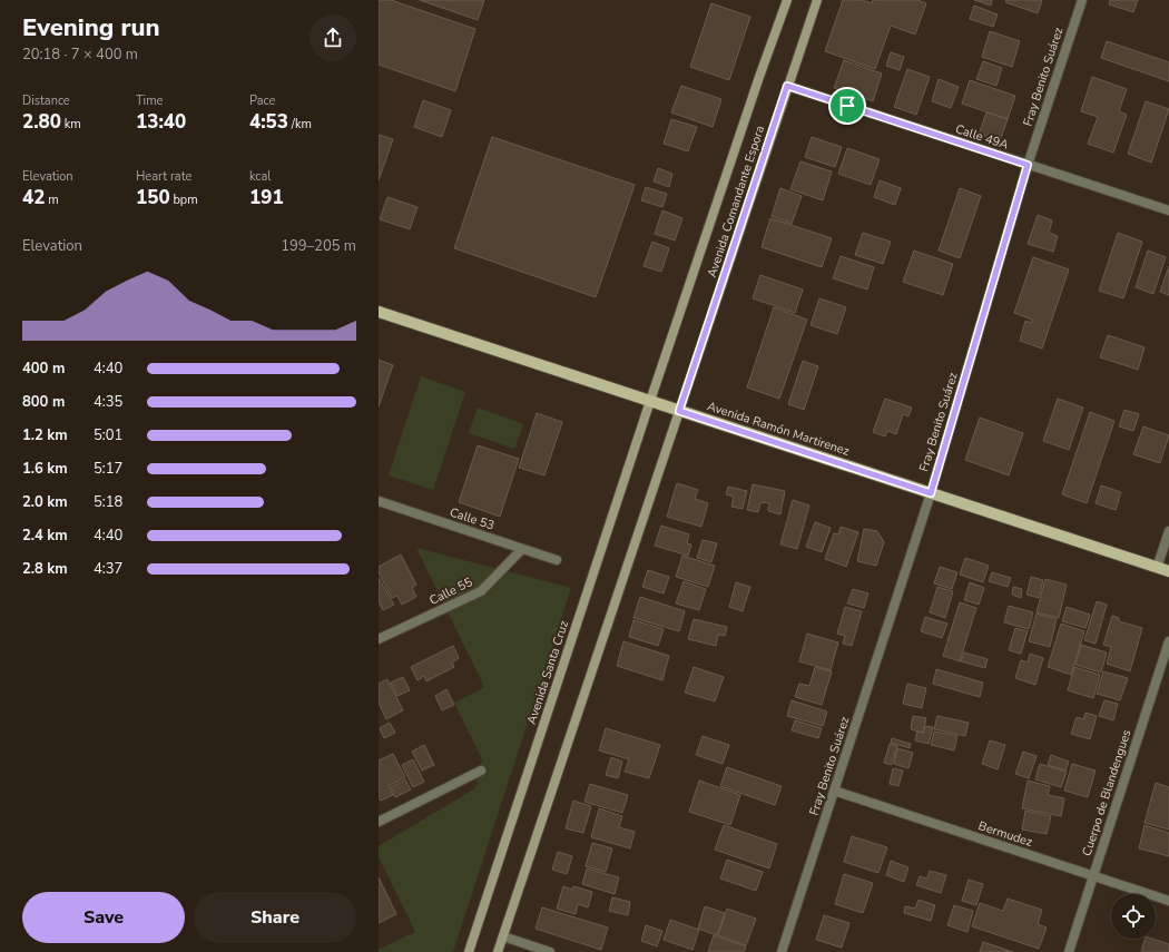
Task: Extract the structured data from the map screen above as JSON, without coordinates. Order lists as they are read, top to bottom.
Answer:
{
  "streets": {
    "main road": ["Avenida Comandante Espora", "Avenida Ramón Martirenez", "Avenida Santa Cruz"],
    "street": [
      "Fray Benito Suárez",
      "Calle 49A",
      "Calle 53",
      "Calle 55",
      "Cuerpo de Blandengues",
      "Bermudez"
    ]
  },
  "crossings": [
    ["Fray Benito Suárez", "Calle 49A"],
    ["Fray Benito Suárez", "Avenida Ramón Martirenez"],
    ["Fray Benito Suárez", "Bermudez"],
    ["Calle 49A", "Avenida Comandante Espora"],
    ["Avenida Comandante Espora", "Avenida Ramón Martirenez"],
    ["Avenida Comandante Espora", "Avenida Santa Cruz"],
    ["Avenida Ramón Martirenez", "Avenida Santa Cruz"],
    ["Calle 53", "Calle 55"],
    ["Cuerpo de Blandengues", "Bermudez"]
  ],
  "page": {
    "heading": ["Evening run", "20:18 · 7 × 400 m"],
    "stats": [
      ["Distance", "2.80 km"],
      ["Time", "13:40"],
      ["Pace", "4:53 /km"],
      ["Elevation", "42 m"],
      ["Heart rate", "150 bpm"],
      ["kcal", "191"]
    ],
    "chart": ["Elevation", "199–205 m"],
    "list": [
      {
        "name": "400 m",
        "note": "4:40"
      },
      {
        "name": "800 m",
        "note": "4:35"
      },
      {
        "name": "1.2 km",
        "note": "5:01"
      },
      {
        "name": "1.6 km",
        "note": "5:17"
      },
      {
        "name": "2.0 km",
        "note": "5:18"
      },
      {
        "name": "2.4 km",
        "note": "4:40"
      },
      {
        "name": "2.8 km",
        "note": "4:37"
      }
    ],
    "buttons": ["Save", "Share"]
  }
}
